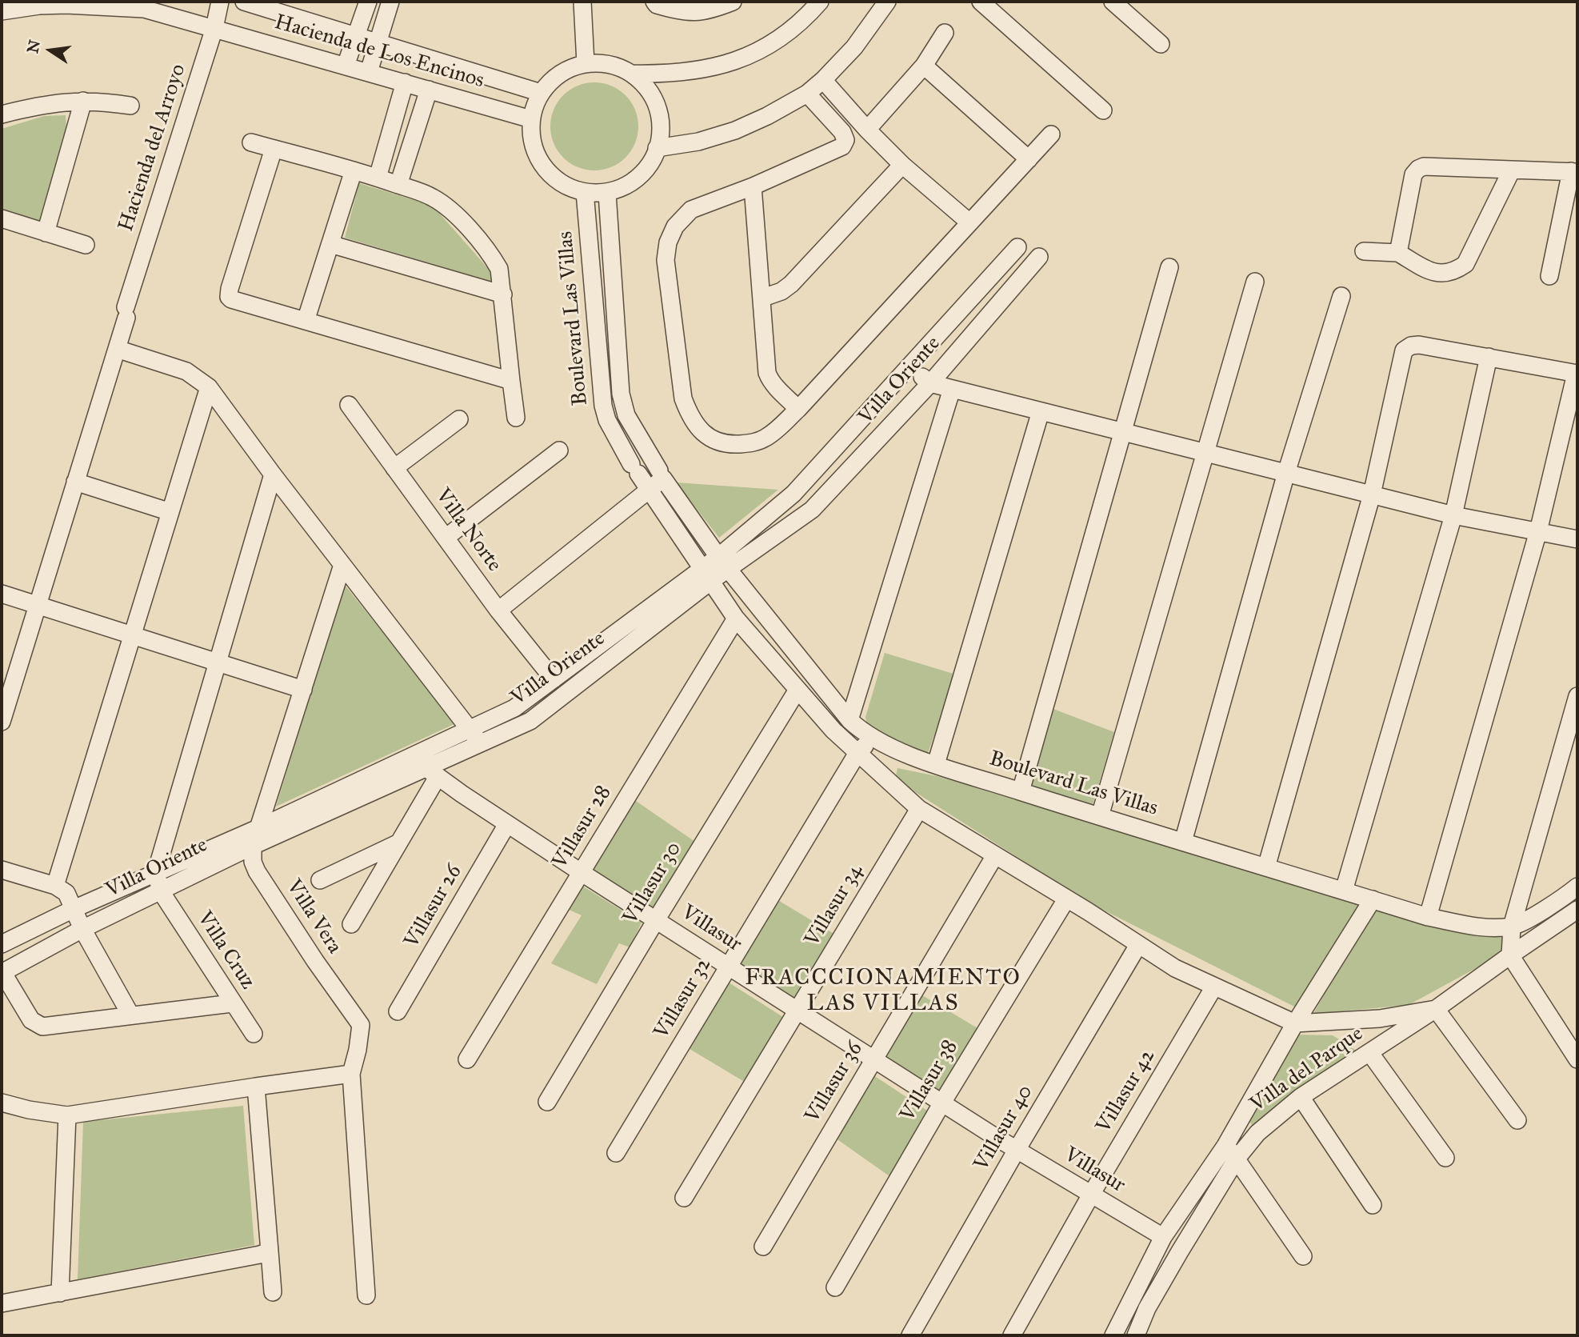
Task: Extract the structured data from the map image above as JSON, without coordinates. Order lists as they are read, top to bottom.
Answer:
{
  "streets": {
    "street": [
      "Hacienda de Los Encinos",
      "Hacienda del Arroyo",
      "Boulevard Las Villas",
      "Villa Oriente",
      "Villa Norte",
      "Villasur 28",
      "Villasur 30",
      "Villasur 34",
      "Villasur 26",
      "Villa Vera",
      "Villasur",
      "Villa Cruz",
      "Villasur 32",
      "Villa del Parque",
      "Villasur 38",
      "Villasur 36",
      "Villasur 42",
      "Villasur 40"
    ]
  },
  "crossings": [
    ["Hacienda de Los Encinos", "Hacienda del Arroyo"],
    ["Hacienda de Los Encinos", "Boulevard Las Villas"],
    ["Boulevard Las Villas", "Villa Oriente"],
    ["Boulevard Las Villas", "Villasur 28"],
    ["Boulevard Las Villas", "Villasur 30"],
    ["Boulevard Las Villas", "Villasur 34"],
    ["Boulevard Las Villas", "Villasur 32"],
    ["Boulevard Las Villas", "Villa del Parque"],
    ["Boulevard Las Villas", "Villasur 38"],
    ["Boulevard Las Villas", "Villasur 36"],
    ["Boulevard Las Villas", "Villasur 42"],
    ["Boulevard Las Villas", "Villasur 40"],
    ["Villa Oriente", "Villa Norte"],
    ["Villa Oriente", "Villa Vera"],
    ["Villa Oriente", "Villasur"],
    ["Villa Oriente", "Villa Cruz"],
    ["Villasur 28", "Villasur"],
    ["Villasur 30", "Villasur"],
    ["Villasur 34", "Villasur"],
    ["Villasur 26", "Villasur"],
    ["Villasur", "Villasur 32"],
    ["Villasur", "Villa del Parque"],
    ["Villasur", "Villasur 38"],
    ["Villasur", "Villasur 36"],
    ["Villasur", "Villasur 42"],
    ["Villasur", "Villasur 40"]
  ],
  "districts": ["FRACCCIONAMIENTO LAS VILLAS"],
  "north": "left"
}
